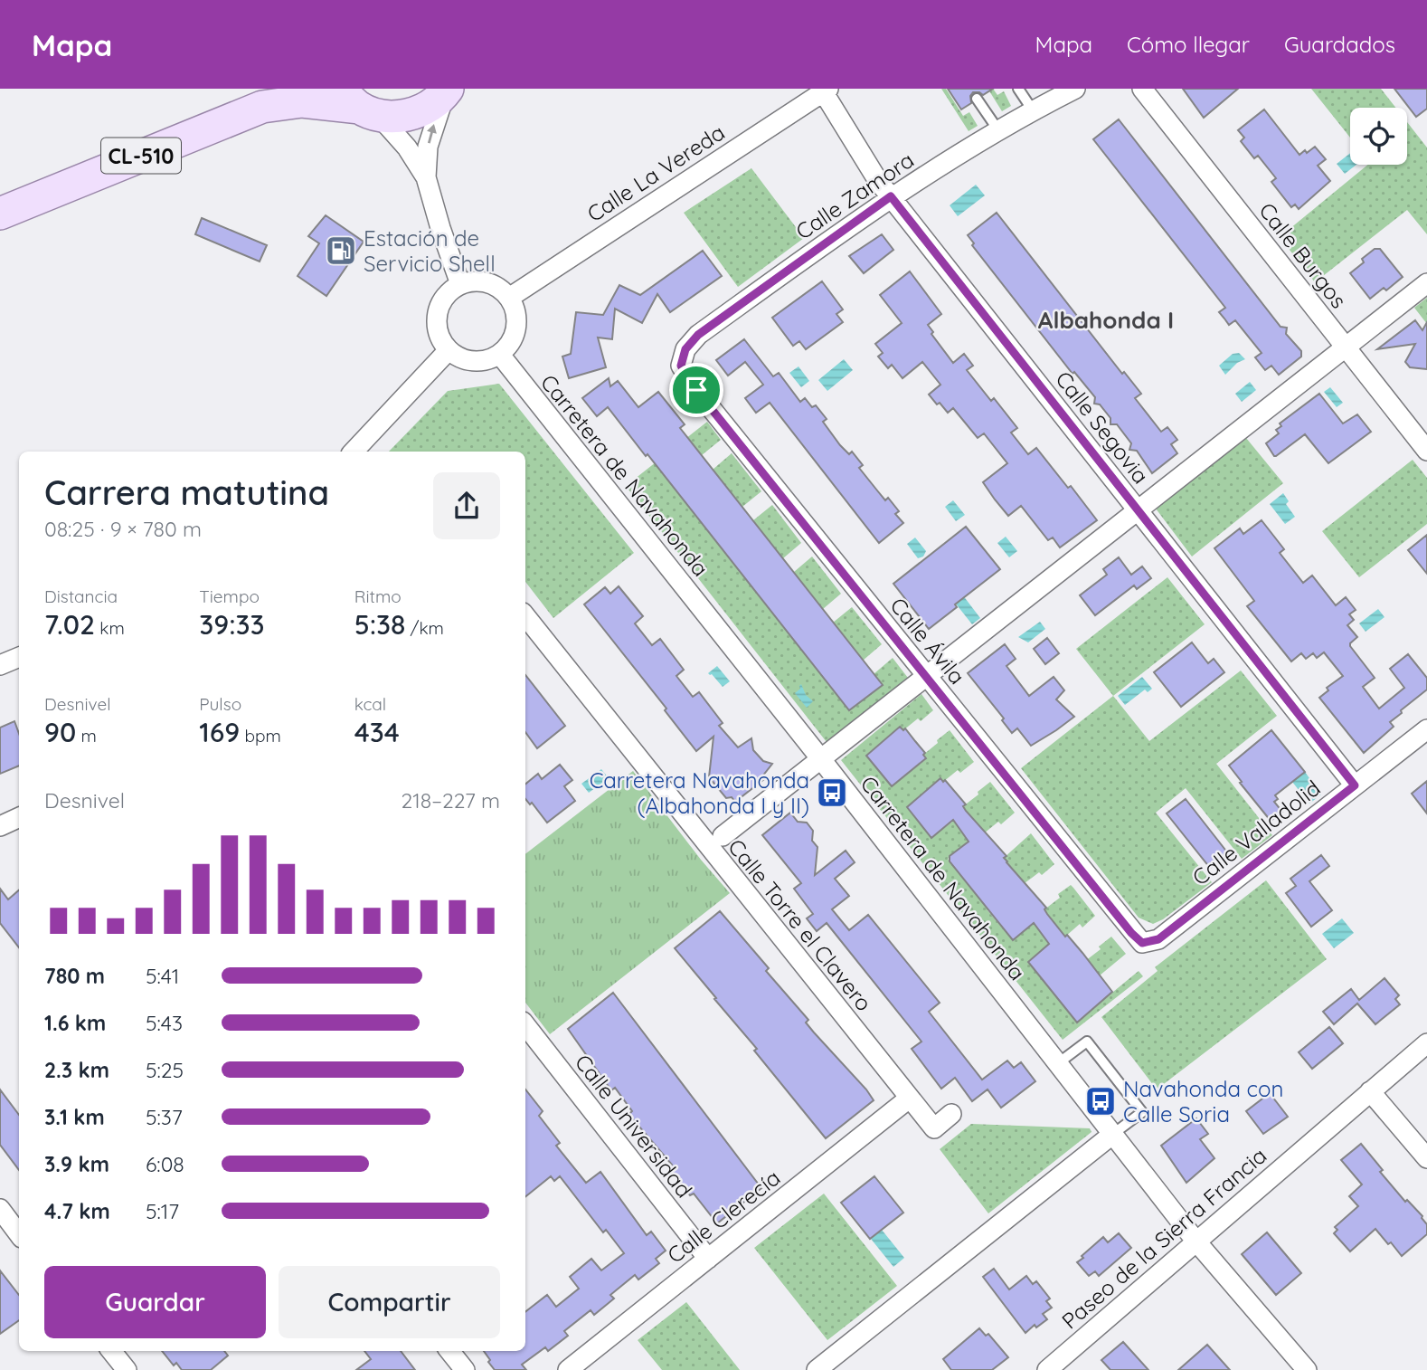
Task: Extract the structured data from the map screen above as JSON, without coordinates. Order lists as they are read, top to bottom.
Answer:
{
  "streets": {
    "main road": ["CL-510"],
    "street": [
      "Calle La Vereda",
      "Calle Zamora",
      "Calle Burgos",
      "Calle Segovia",
      "Carretera de Navahonda",
      "Calle Ávila",
      "Calle Valladolid",
      "Calle Torre el Clavero",
      "Calle Universidad",
      "Calle Clerecía",
      "Paseo de la Sierra Francia"
    ]
  },
  "crossings": [
    ["Calle La Vereda", "Calle Segovia"],
    ["Calle La Vereda", "Carretera de Navahonda"],
    ["Calle Zamora", "Calle Segovia"],
    ["Calle Zamora", "Calle Ávila"],
    ["Calle Segovia", "Calle Valladolid"],
    ["Carretera de Navahonda", "Paseo de la Sierra Francia"],
    ["Calle Ávila", "Calle Valladolid"],
    ["Calle Torre el Clavero", "Calle Clerecía"],
    ["Calle Universidad", "Calle Clerecía"]
  ],
  "districts": ["Albahonda I"],
  "places": {
    "fuel station": ["Estación de Servicio Shell"],
    "bus stop": ["Carretera Navahonda (Albahonda I y II)", "Navahonda con Calle Soria"]
  },
  "page": {
    "header": "Mapa",
    "nav": ["Mapa", "Cómo llegar", "Guardados"],
    "heading": ["Carrera matutina", "08:25 · 9 × 780 m"],
    "stats": [
      ["Distancia", "7.02 km"],
      ["Tiempo", "39:33"],
      ["Ritmo", "5:38 /km"],
      ["Desnivel", "90 m"],
      ["Pulso", "169 bpm"],
      ["kcal", "434"]
    ],
    "chart": ["Desnivel", "218–227 m"],
    "list": [
      {
        "name": "780 m",
        "note": "5:41"
      },
      {
        "name": "1.6 km",
        "note": "5:43"
      },
      {
        "name": "2.3 km",
        "note": "5:25"
      },
      {
        "name": "3.1 km",
        "note": "5:37"
      },
      {
        "name": "3.9 km",
        "note": "6:08"
      },
      {
        "name": "4.7 km",
        "note": "5:17"
      }
    ],
    "buttons": ["Guardar", "Compartir"]
  }
}
